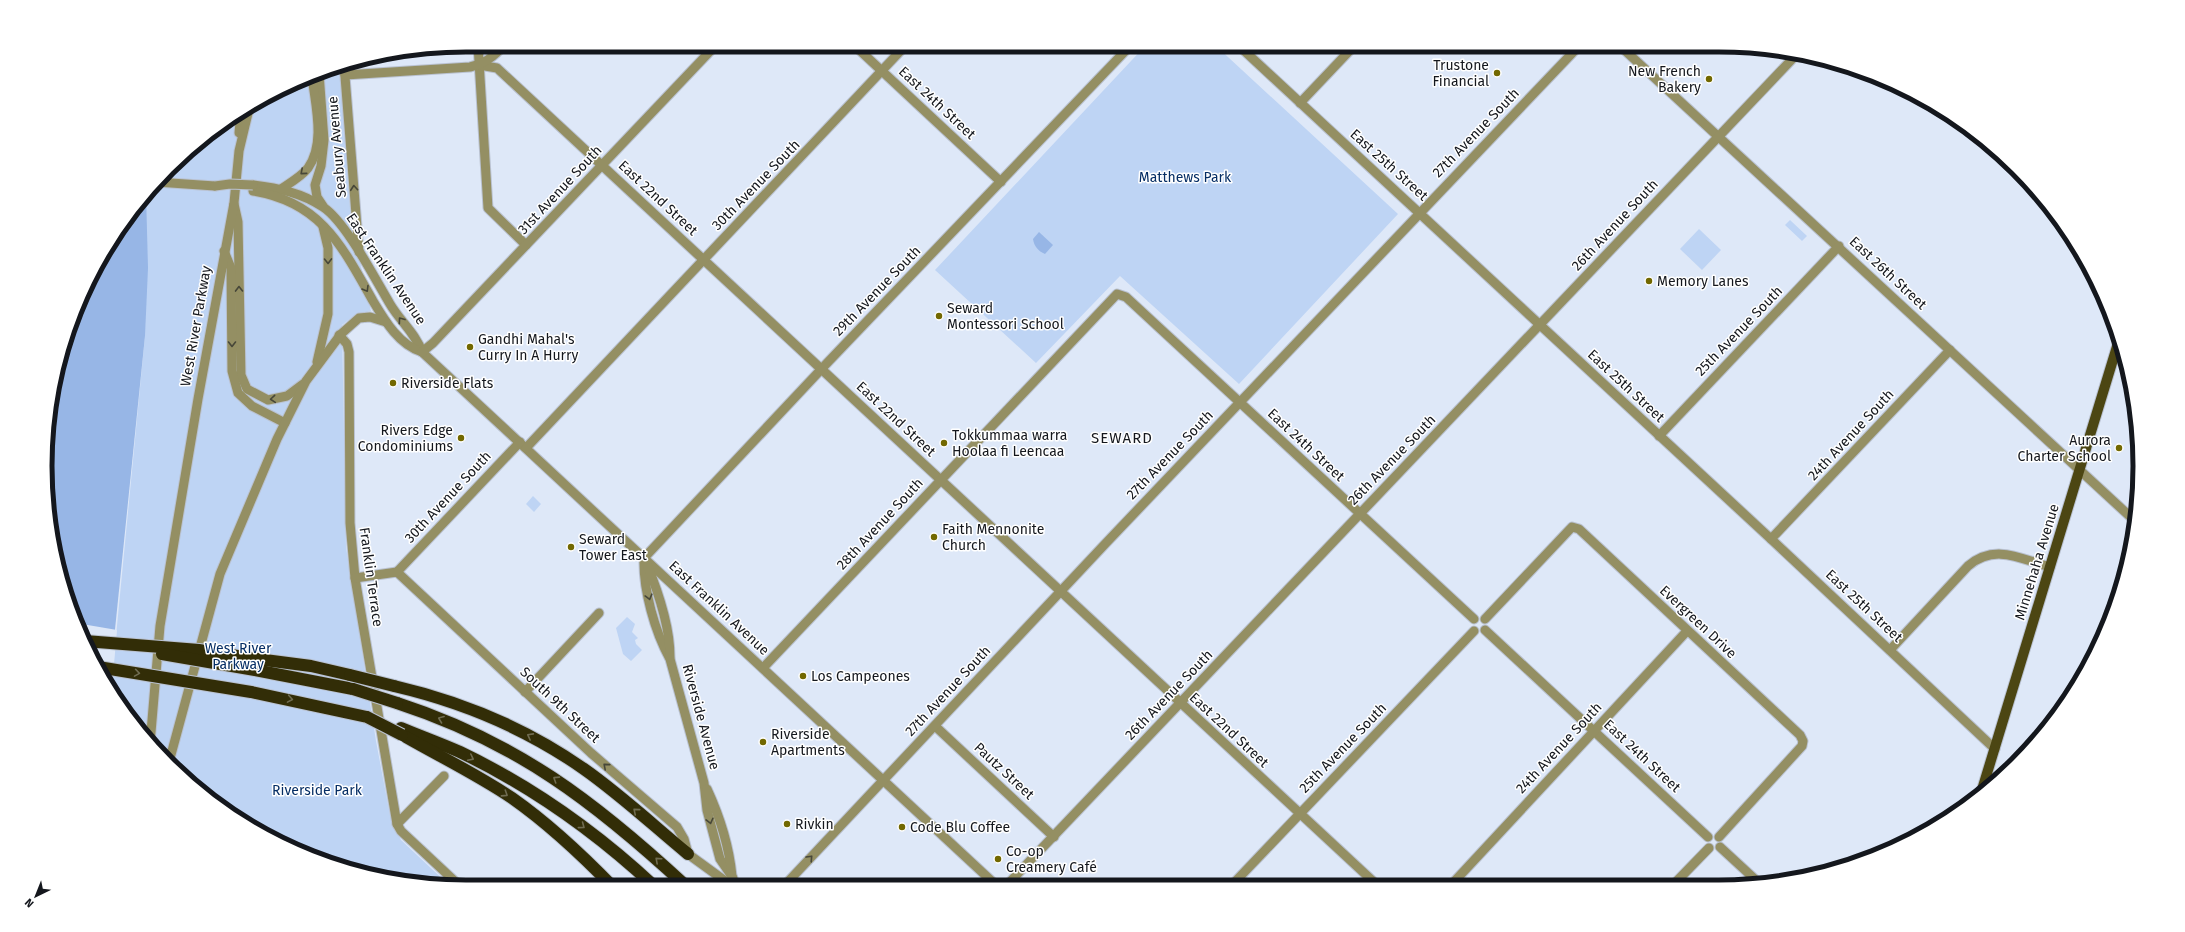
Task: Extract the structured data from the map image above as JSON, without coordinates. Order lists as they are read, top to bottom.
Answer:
{
  "streets": {
    "main road": ["Minnehaha Avenue"],
    "street": [
      "East 24th Street",
      "27th Avenue South",
      "Seabury Avenue",
      "East 25th Street",
      "30th Avenue South",
      "31st Avenue South",
      "East 22nd Street",
      "26th Avenue South",
      "East Franklin Avenue",
      "East 26th Street",
      "29th Avenue South",
      "West River Parkway",
      "25th Avenue South",
      "24th Avenue South",
      "28th Avenue South",
      "Franklin Terrace",
      "Evergreen Drive",
      "South 9th Street",
      "Riverside Avenue",
      "Pautz Street"
    ]
  },
  "crossings": [
    ["East 24th Street", "27th Avenue South"],
    ["East 24th Street", "30th Avenue South"],
    ["East 24th Street", "26th Avenue South"],
    ["East 24th Street", "29th Avenue South"],
    ["East 24th Street", "25th Avenue South"],
    ["East 24th Street", "24th Avenue South"],
    ["East 24th Street", "28th Avenue South"],
    ["East 24th Street", "Evergreen Drive"],
    ["27th Avenue South", "East 25th Street"],
    ["27th Avenue South", "East 22nd Street"],
    ["27th Avenue South", "East Franklin Avenue"],
    ["27th Avenue South", "Pautz Street"],
    ["Seabury Avenue", "East Franklin Avenue"],
    ["East 25th Street", "26th Avenue South"],
    ["East 25th Street", "25th Avenue South"],
    ["East 25th Street", "24th Avenue South"],
    ["East 25th Street", "Minnehaha Avenue"],
    ["30th Avenue South", "East 22nd Street"],
    ["30th Avenue South", "East Franklin Avenue"],
    ["30th Avenue South", "South 9th Street"],
    ["31st Avenue South", "East 22nd Street"],
    ["31st Avenue South", "East Franklin Avenue"],
    ["East 22nd Street", "26th Avenue South"],
    ["East 22nd Street", "29th Avenue South"],
    ["East 22nd Street", "25th Avenue South"],
    ["East 22nd Street", "28th Avenue South"],
    ["26th Avenue South", "East 26th Street"],
    ["26th Avenue South", "Pautz Street"],
    ["East Franklin Avenue", "29th Avenue South"],
    ["East Franklin Avenue", "28th Avenue South"],
    ["East Franklin Avenue", "Riverside Avenue"],
    ["East 26th Street", "25th Avenue South"],
    ["East 26th Street", "24th Avenue South"],
    ["East 26th Street", "Minnehaha Avenue"],
    ["29th Avenue South", "Riverside Avenue"],
    ["25th Avenue South", "Evergreen Drive"],
    ["24th Avenue South", "Evergreen Drive"]
  ],
  "one_way": ["South 9th Street"],
  "districts": ["SEWARD"],
  "parks": ["Matthews Park", "West River Parkway", "Riverside Park"],
  "places": [
    "Trustone Financial",
    "New French Bakery",
    "Memory Lanes",
    "Seward Montessori School",
    "Gandhi Mahal's Curry In A Hurry",
    "Riverside Flats",
    "Rivers Edge Condominiums",
    "Tokkummaa warra Hoolaa fi Leencaa",
    "Aurora Charter School",
    "Faith Mennonite Church",
    "Seward Tower East",
    "Los Campeones",
    "Riverside Apartments",
    "Rivkin",
    "Code Blu Coffee",
    "Co-op Creamery Café"
  ],
  "north": "bottom left"
}
